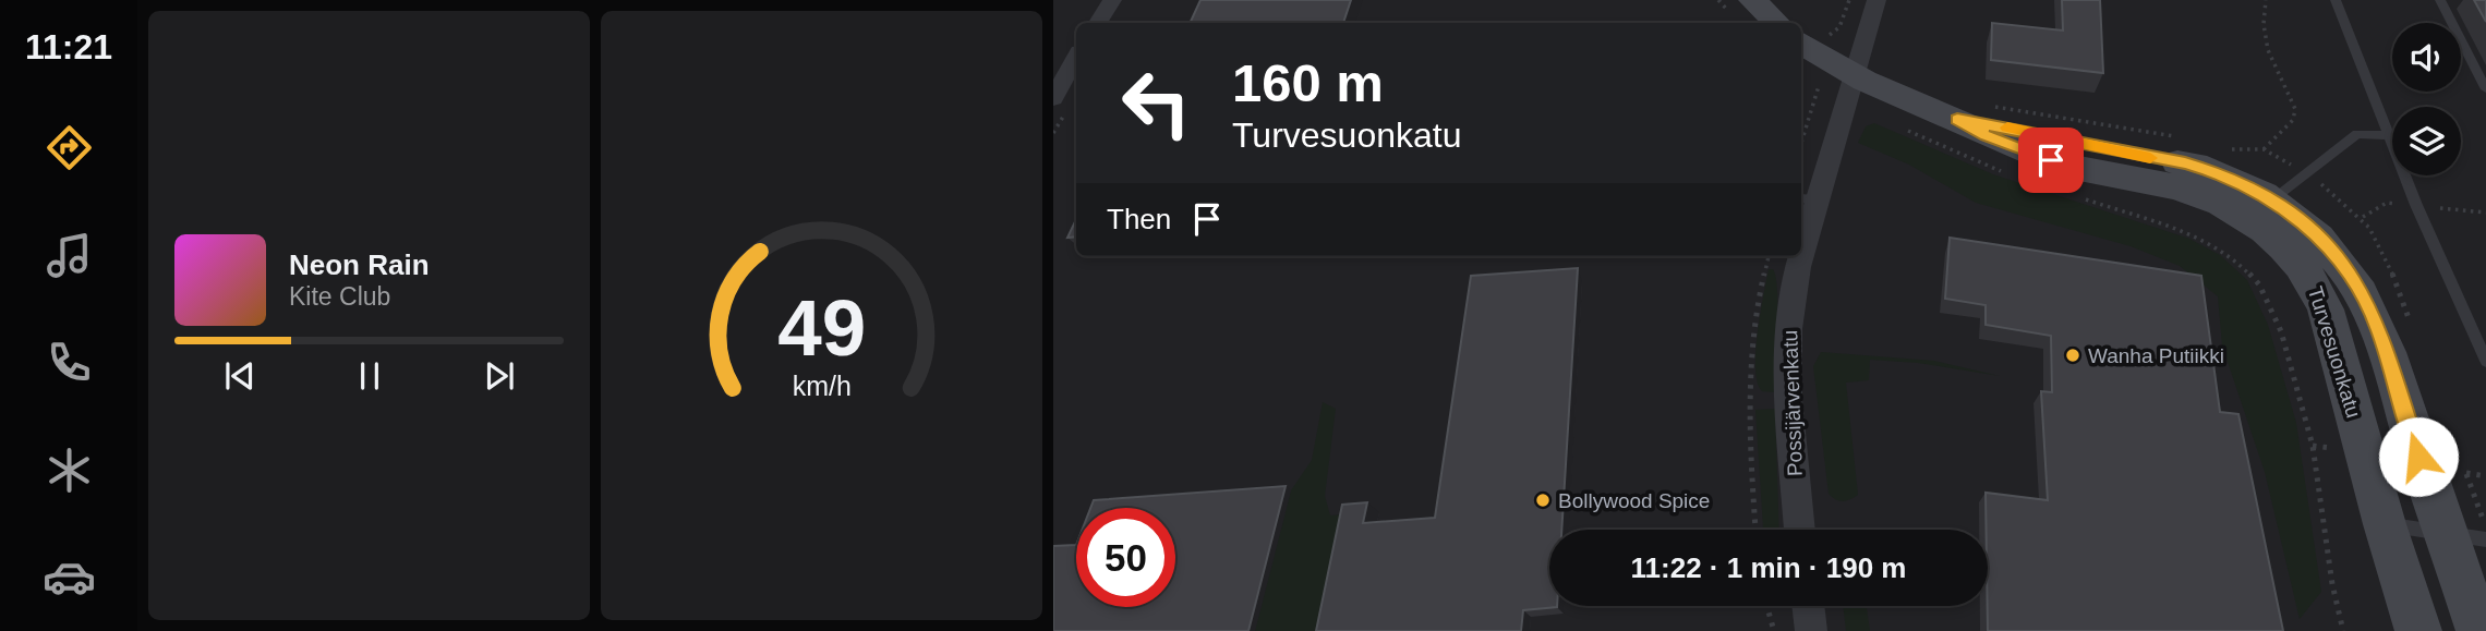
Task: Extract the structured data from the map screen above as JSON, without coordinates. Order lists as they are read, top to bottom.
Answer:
{
  "streets": {
    "main road": ["Turvesuonkatu"],
    "street": ["Possijärvenkatu"]
  },
  "crossings": [
    ["Turvesuonkatu", "Possijärvenkatu"]
  ],
  "places": ["Wanha Putiikki", "Bollywood Spice"],
  "page": {
    "tabs": "11:21",
    "turn": ["160 m", "Turvesuonkatu"],
    "then": "Then",
    "song": ["Neon Rain", "Kite Club"],
    "limit": "50",
    "trip": "11:22 · 1 min · 190 m",
    "gauge": ["49", "km/h"]
  }
}
